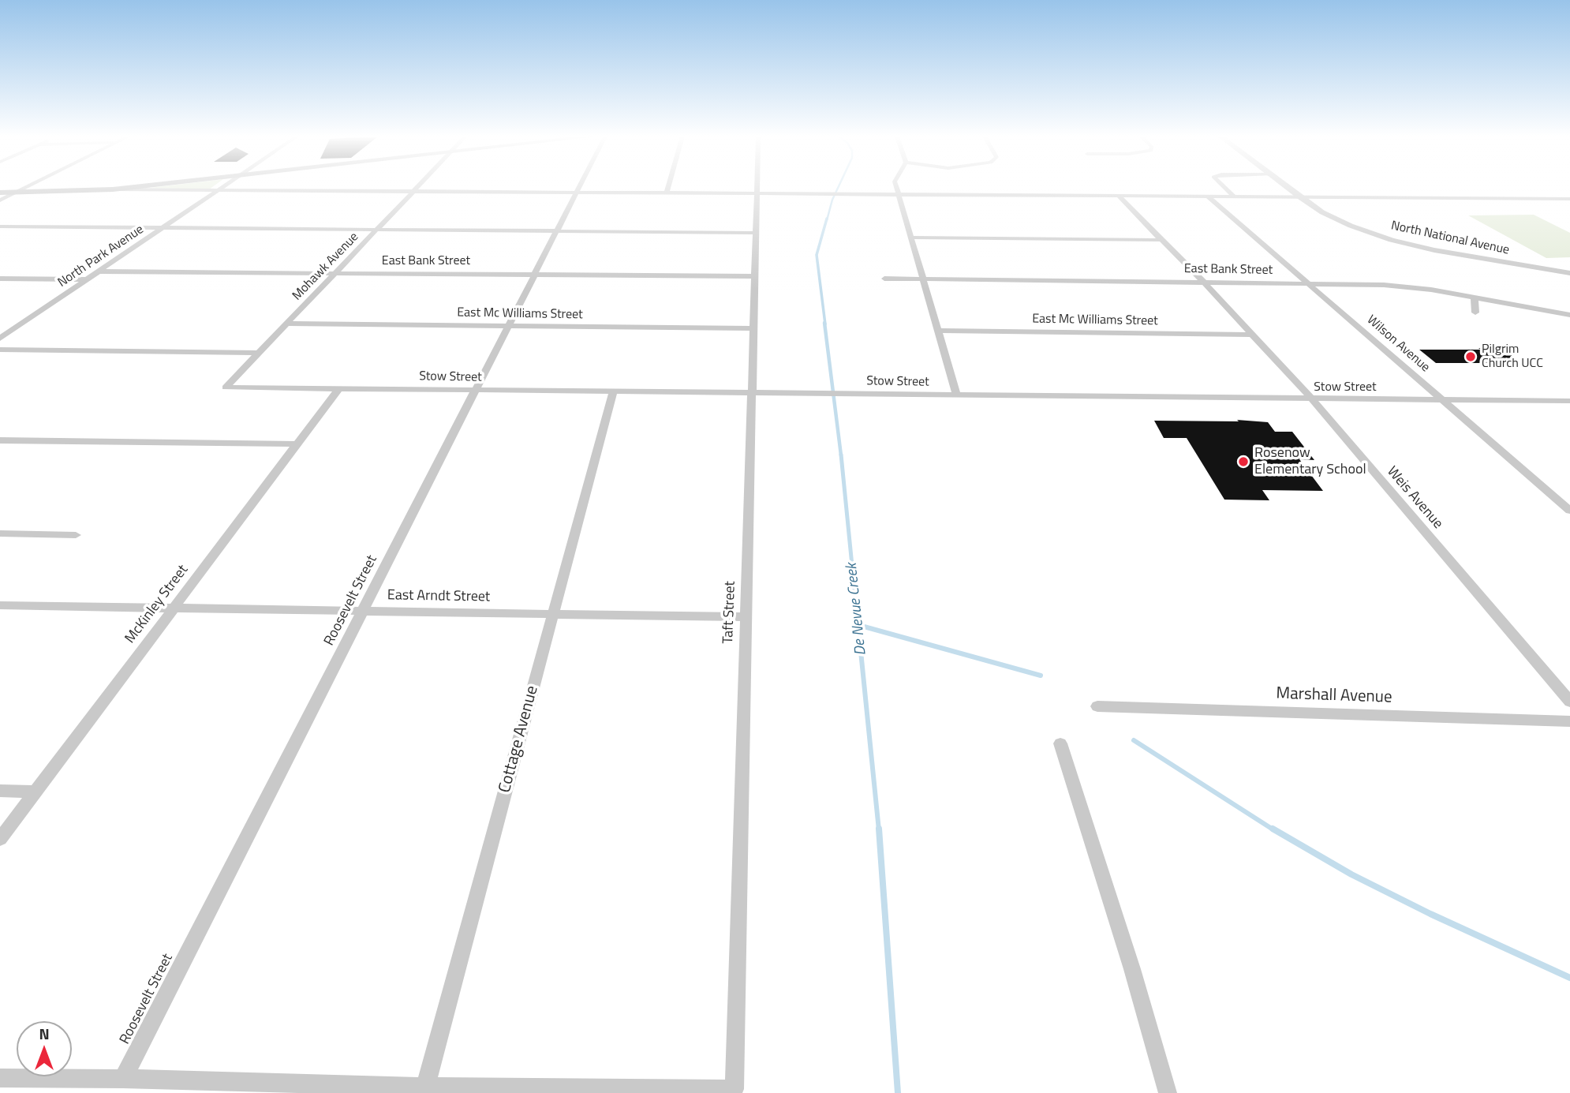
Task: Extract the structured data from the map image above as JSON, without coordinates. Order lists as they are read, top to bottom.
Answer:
{
  "streets": {
    "street": [
      "North National Avenue",
      "North Park Avenue",
      "East Bank Street",
      "Mohawk Avenue",
      "East Mc Williams Street",
      "Wilson Avenue",
      "Stow Street",
      "Weis Avenue",
      "East Arndt Street",
      "Roosevelt Street",
      "McKinley Street",
      "Taft Street",
      "Marshall Avenue",
      "Cottage Avenue"
    ]
  },
  "crossings": [
    ["North Park Avenue", "East Bank Street"],
    ["East Bank Street", "Mohawk Avenue"],
    ["East Bank Street", "Wilson Avenue"],
    ["East Bank Street", "Weis Avenue"],
    ["East Bank Street", "Roosevelt Street"],
    ["East Bank Street", "Taft Street"],
    ["Mohawk Avenue", "East Mc Williams Street"],
    ["Mohawk Avenue", "Stow Street"],
    ["East Mc Williams Street", "Weis Avenue"],
    ["East Mc Williams Street", "Roosevelt Street"],
    ["East Mc Williams Street", "Taft Street"],
    ["Wilson Avenue", "Stow Street"],
    ["Stow Street", "Weis Avenue"],
    ["Stow Street", "Roosevelt Street"],
    ["Stow Street", "McKinley Street"],
    ["Stow Street", "Taft Street"],
    ["Stow Street", "Cottage Avenue"],
    ["East Arndt Street", "Roosevelt Street"],
    ["East Arndt Street", "McKinley Street"],
    ["East Arndt Street", "Taft Street"],
    ["East Arndt Street", "Cottage Avenue"]
  ],
  "water": ["De Nevue Creek"],
  "places": ["Pilgrim Church UCC", "Rosenow Elementary School"],
  "north": "top"
}
